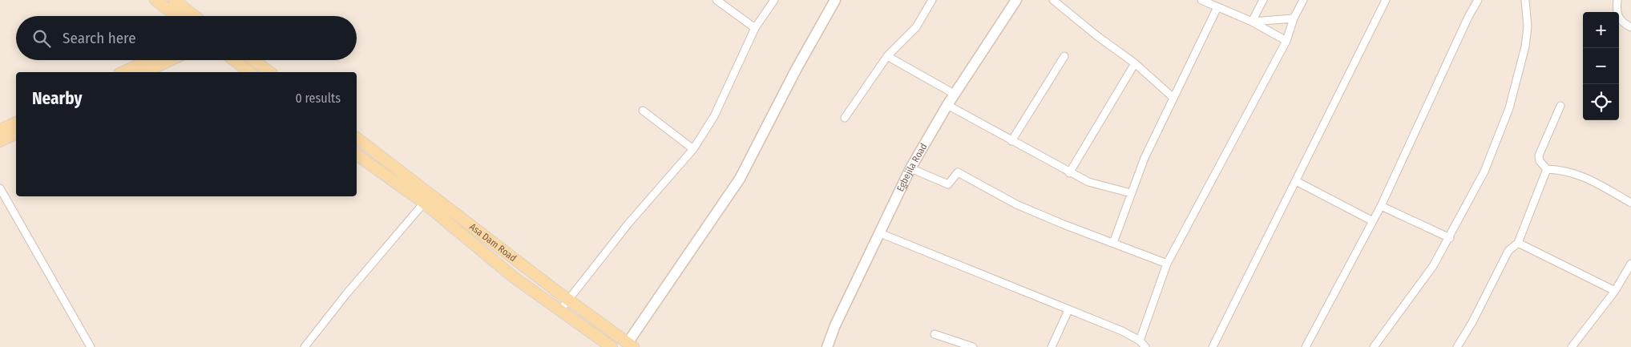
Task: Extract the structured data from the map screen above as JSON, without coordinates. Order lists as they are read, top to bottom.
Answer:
{
  "streets": {
    "main road": ["Asa Dam Road"],
    "street": ["Egbejila Road"]
  },
  "page": {
    "map_buttons": ["+", "−"],
    "search": "Search here",
    "heading": ["Nearby", "0 results"]
  }
}
